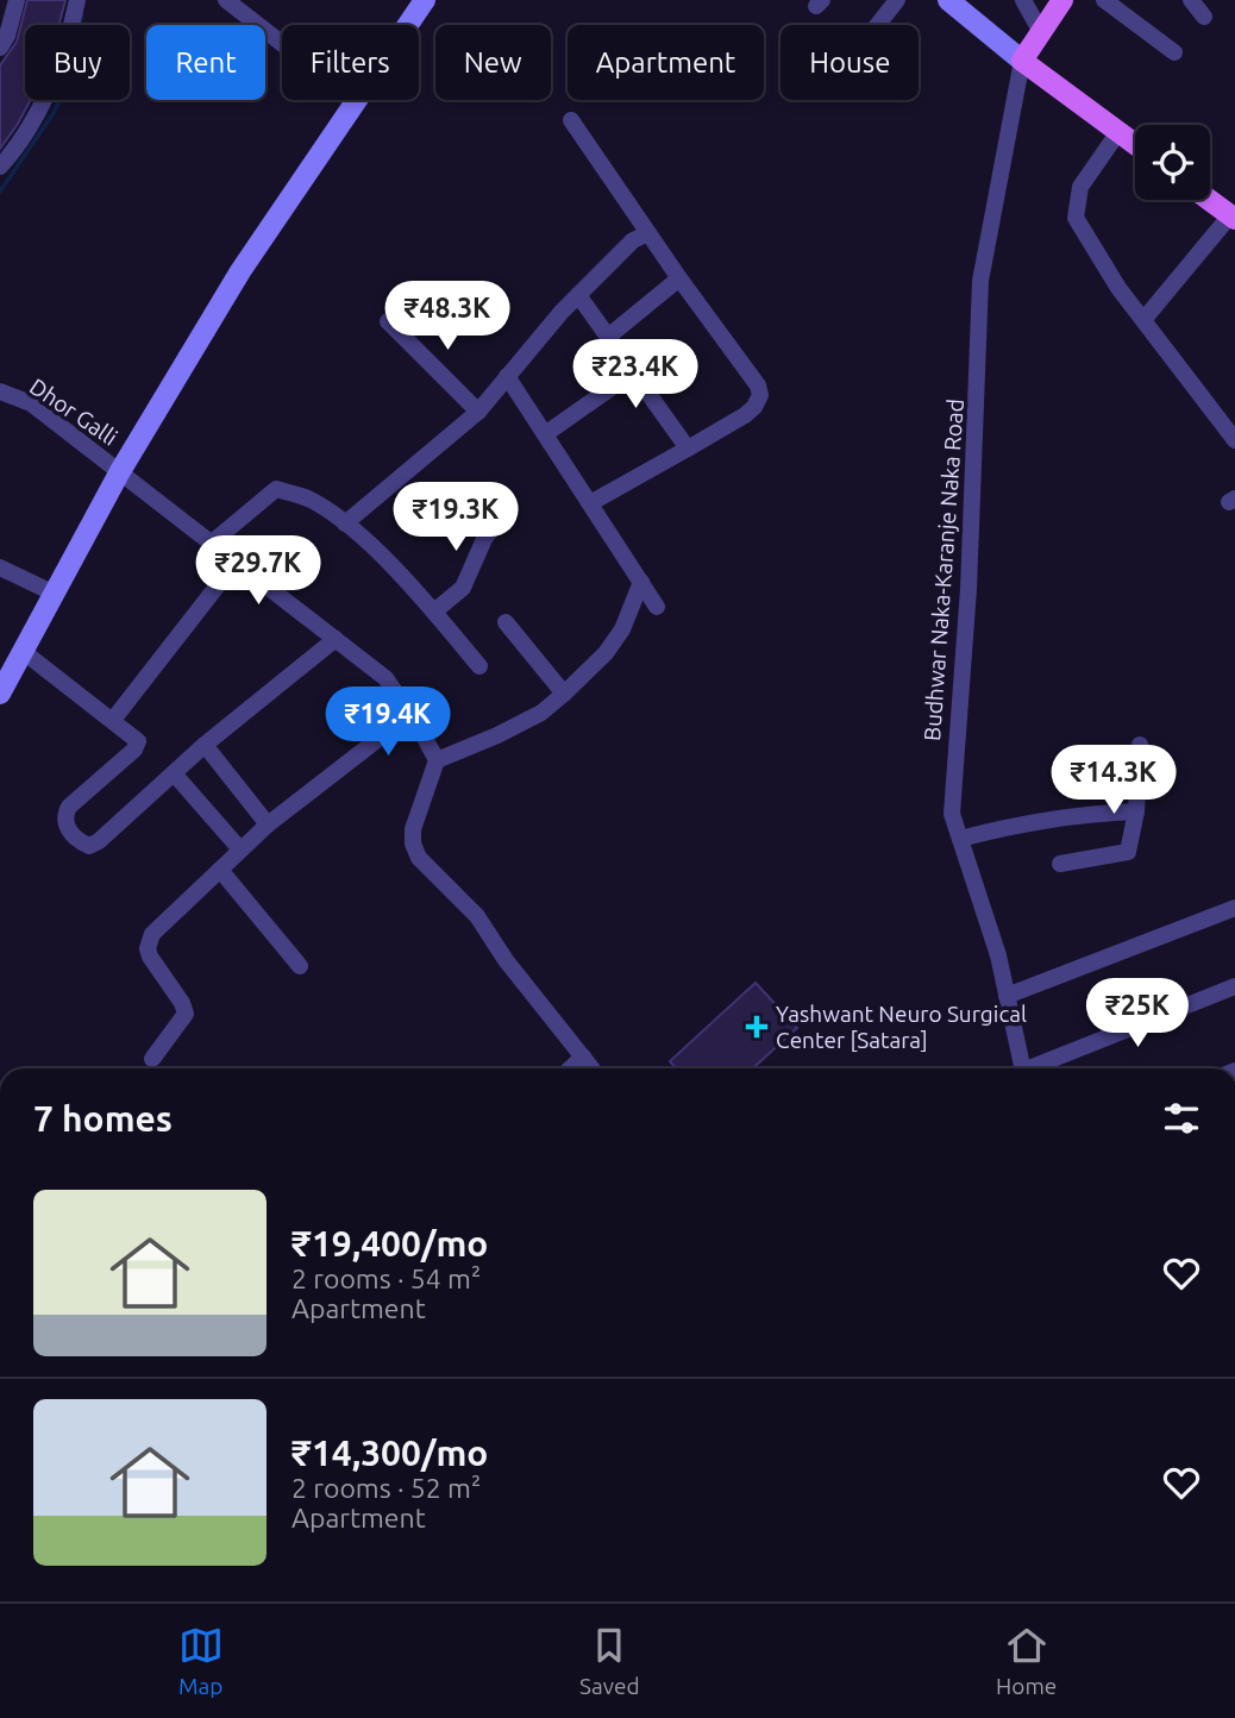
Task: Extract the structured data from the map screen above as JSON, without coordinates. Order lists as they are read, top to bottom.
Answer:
{
  "streets": {
    "street": ["Dhor Galli", "Budhwar Naka-Karanje Naka Road"]
  },
  "places": {
    "health": ["Yashwant Neuro Surgical Center [Satara]"]
  },
  "page": {
    "chip": [
      "Buy",
      "Rent",
      "Filters",
      "New",
      "Apartment",
      "House"
    ],
    "price": [
      "₹48.3K",
      "₹23.4K",
      "₹19.3K",
      "₹29.7K",
      "₹19.4K",
      "₹14.3K",
      "₹25K"
    ],
    "heading": "7 homes",
    "list": [
      {
        "name": "₹19,400/mo",
        "note": "2 rooms · 54 m² · Apartment"
      },
      {
        "name": "₹14,300/mo",
        "note": "2 rooms · 52 m² · Apartment"
      }
    ],
    "tabs": ["Map", "Saved", "Home"]
  }
}
